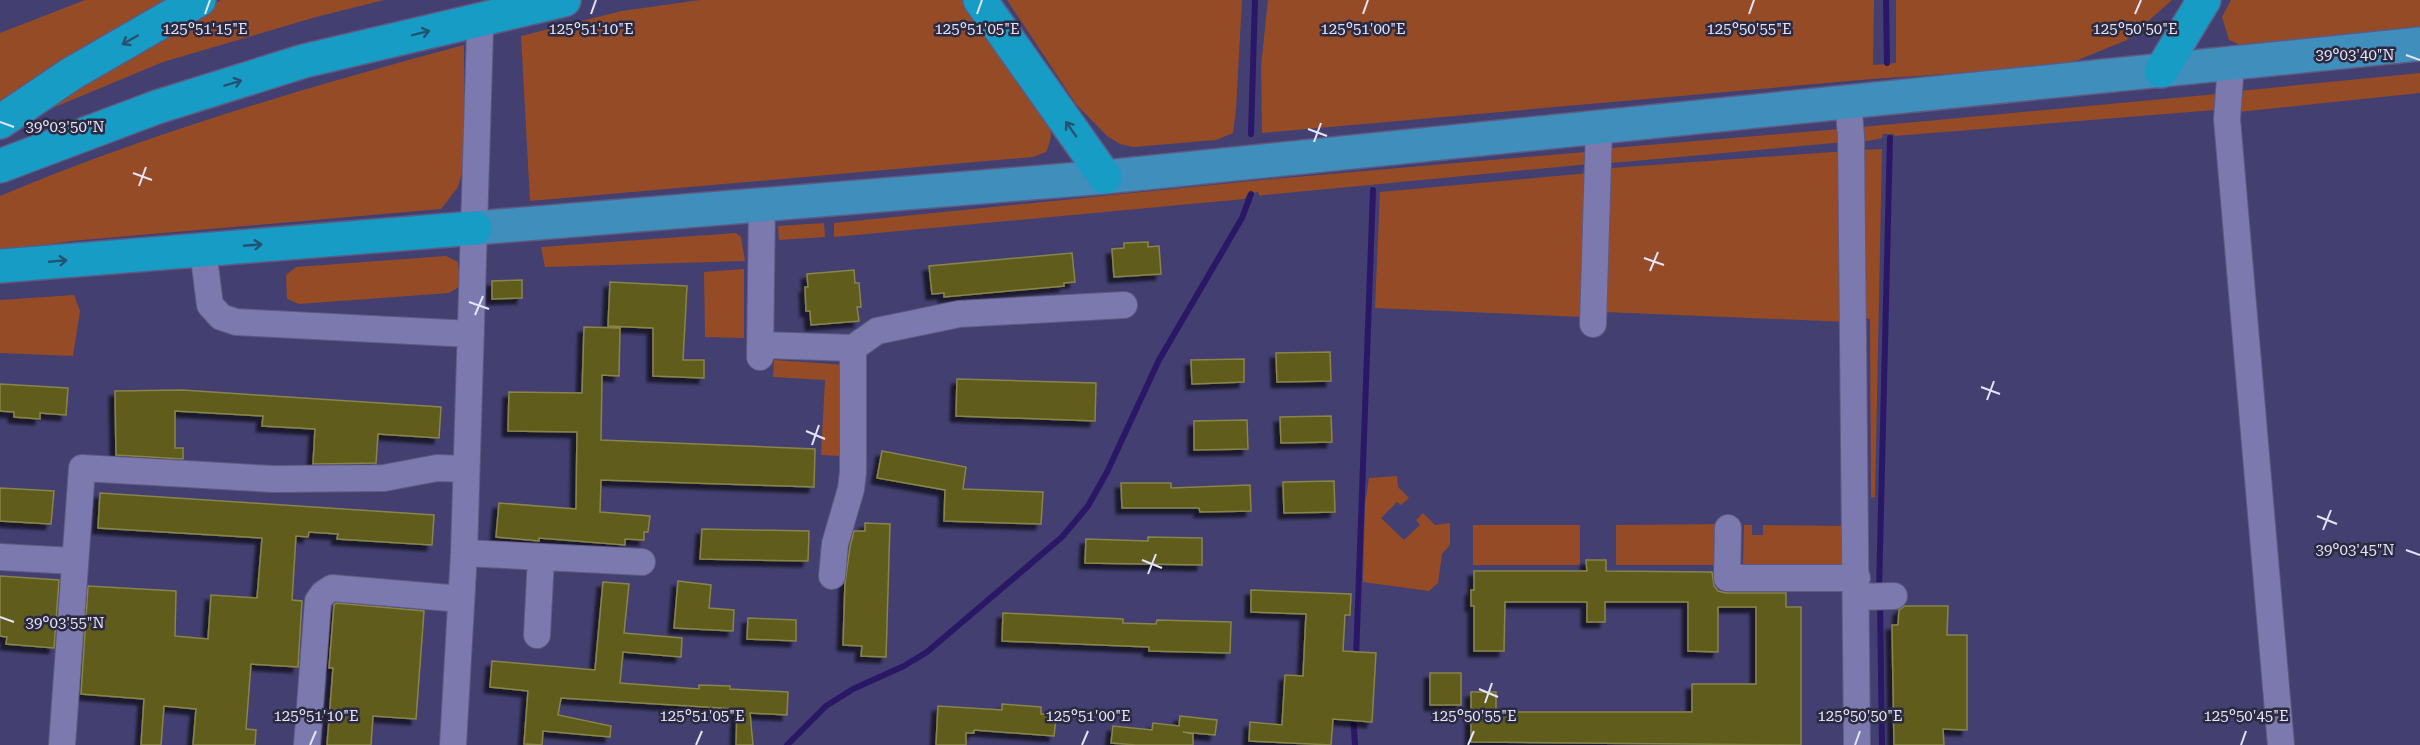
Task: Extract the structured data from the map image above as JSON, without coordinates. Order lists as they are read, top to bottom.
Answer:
{
  "coordinates": [
    "125°51'10\"E",
    "125°50'50\"E",
    "125°51'15\"E",
    "125°51'05\"E",
    "125°51'00\"E",
    "125°50'55\"E",
    "39°03'40\"N",
    "39°03'50\"N",
    "39°03'45\"N",
    "39°03'55\"N",
    "125°50'45\"E"
  ]
}
